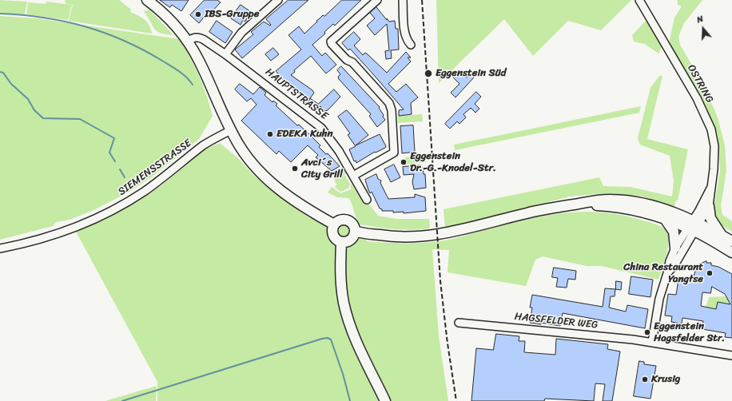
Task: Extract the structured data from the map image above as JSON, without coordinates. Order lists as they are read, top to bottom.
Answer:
{
  "streets": {
    "street": [
      "OSTRING",
      "HAUPTSTRASSE",
      "SIEMENSSTRASSE",
      "HAGSFELDER WEG"
    ]
  },
  "places": [
    "IBS-Gruppe",
    "Eggenstein Süd",
    "EDEKA Kuhn",
    "Eggenstein Dr.-G.-Knodel-Str.",
    "Avci´s City Grill",
    "China Restaurant Yangtse",
    "Eggenstein Hagsfelder Str.",
    "Krusig"
  ],
  "north": "top"
}
